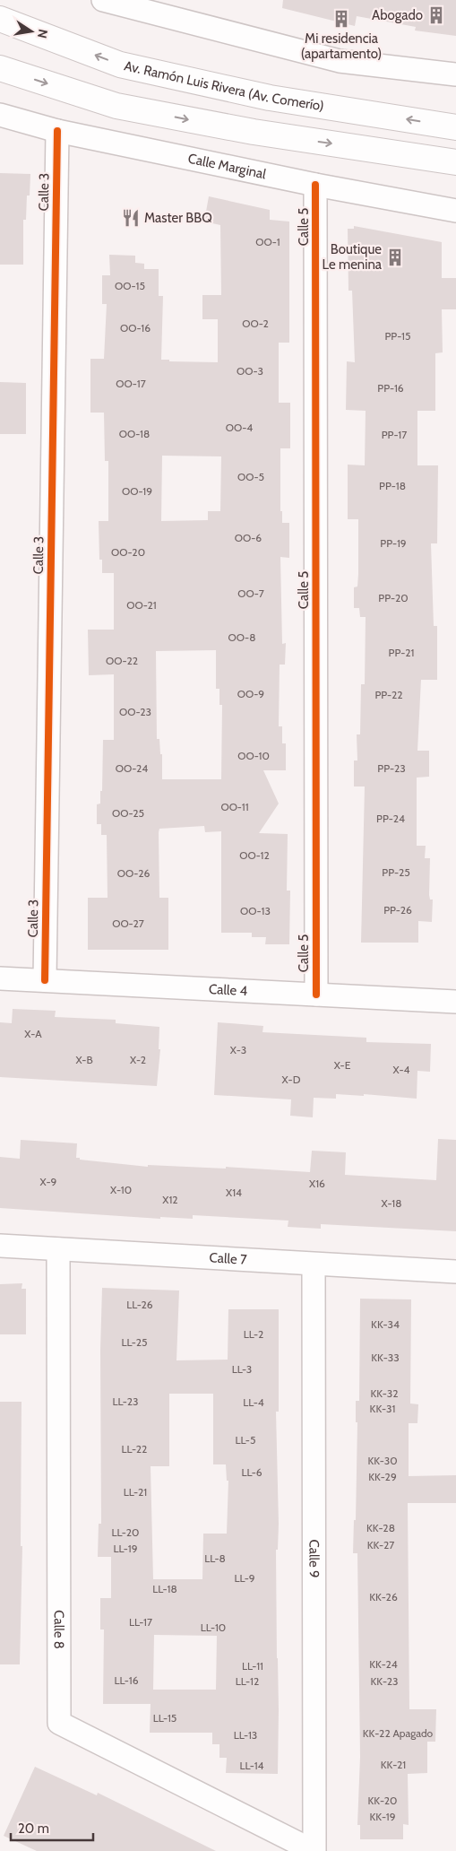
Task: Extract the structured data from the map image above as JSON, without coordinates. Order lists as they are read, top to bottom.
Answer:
{
  "streets": {
    "highway": ["Av. Ramón Luis Rivera (Av. Comerío)"],
    "street": [
      "Calle Marginal",
      "Calle 3",
      "Calle 5",
      "Calle 4",
      "Calle 7",
      "Calle 9",
      "Calle 8"
    ]
  },
  "crossings": [
    ["Calle Marginal", "Calle 3"],
    ["Calle Marginal", "Calle 5"],
    ["Calle 3", "Calle 4"],
    ["Calle 5", "Calle 4"],
    ["Calle 7", "Calle 9"],
    ["Calle 7", "Calle 8"],
    ["Calle 9", "Calle 8"]
  ],
  "places": {
    "building": ["Abogado", "Mi residencia (apartamento)", "Boutique Le menina"],
    "restaurant": ["Master BBQ"]
  },
  "house_numbers": [
    "OO-1",
    "OO-15",
    "OO-2",
    "OO-16",
    "PP-15",
    "OO-3",
    "OO-17",
    "PP-16",
    "OO-4",
    "OO-18",
    "PP-17",
    "OO-5",
    "PP-18",
    "OO-19",
    "OO-6",
    "PP-19",
    "OO-20",
    "OO-7",
    "PP-20",
    "OO-21",
    "OO-8",
    "PP-21",
    "OO-22",
    "OO-9",
    "PP-22",
    "OO-23",
    "OO-10",
    "OO-24",
    "PP-23",
    "OO-11",
    "OO-25",
    "PP-24",
    "OO-12",
    "PP-25",
    "OO-26",
    "PP-26",
    "OO-13",
    "OO-27",
    "X-A",
    "X-3",
    "X-B",
    "X-2",
    "X-E",
    "X-4",
    "X-D",
    "X-9",
    "X16",
    "X-10",
    "X14",
    "X12",
    "X-18",
    "LL-26",
    "KK-34",
    "LL-2",
    "LL-25",
    "KK-33",
    "LL-3",
    "KK-32",
    "LL-23",
    "LL-4",
    "KK-31",
    "LL-5",
    "LL-22",
    "KK-30",
    "LL-6",
    "KK-29",
    "LL-21",
    "KK-28",
    "LL-20",
    "KK-27",
    "LL-19",
    "LL-8",
    "LL-9",
    "LL-18",
    "KK-26",
    "LL-17",
    "LL-10",
    "KK-24",
    "LL-11",
    "LL-16",
    "LL-12",
    "KK-23",
    "LL-15",
    "KK-22 Apagado",
    "LL-13",
    "KK-21",
    "LL-14",
    "KK-20",
    "KK-19"
  ],
  "scale_bar": "20 m",
  "north": "right"
}
